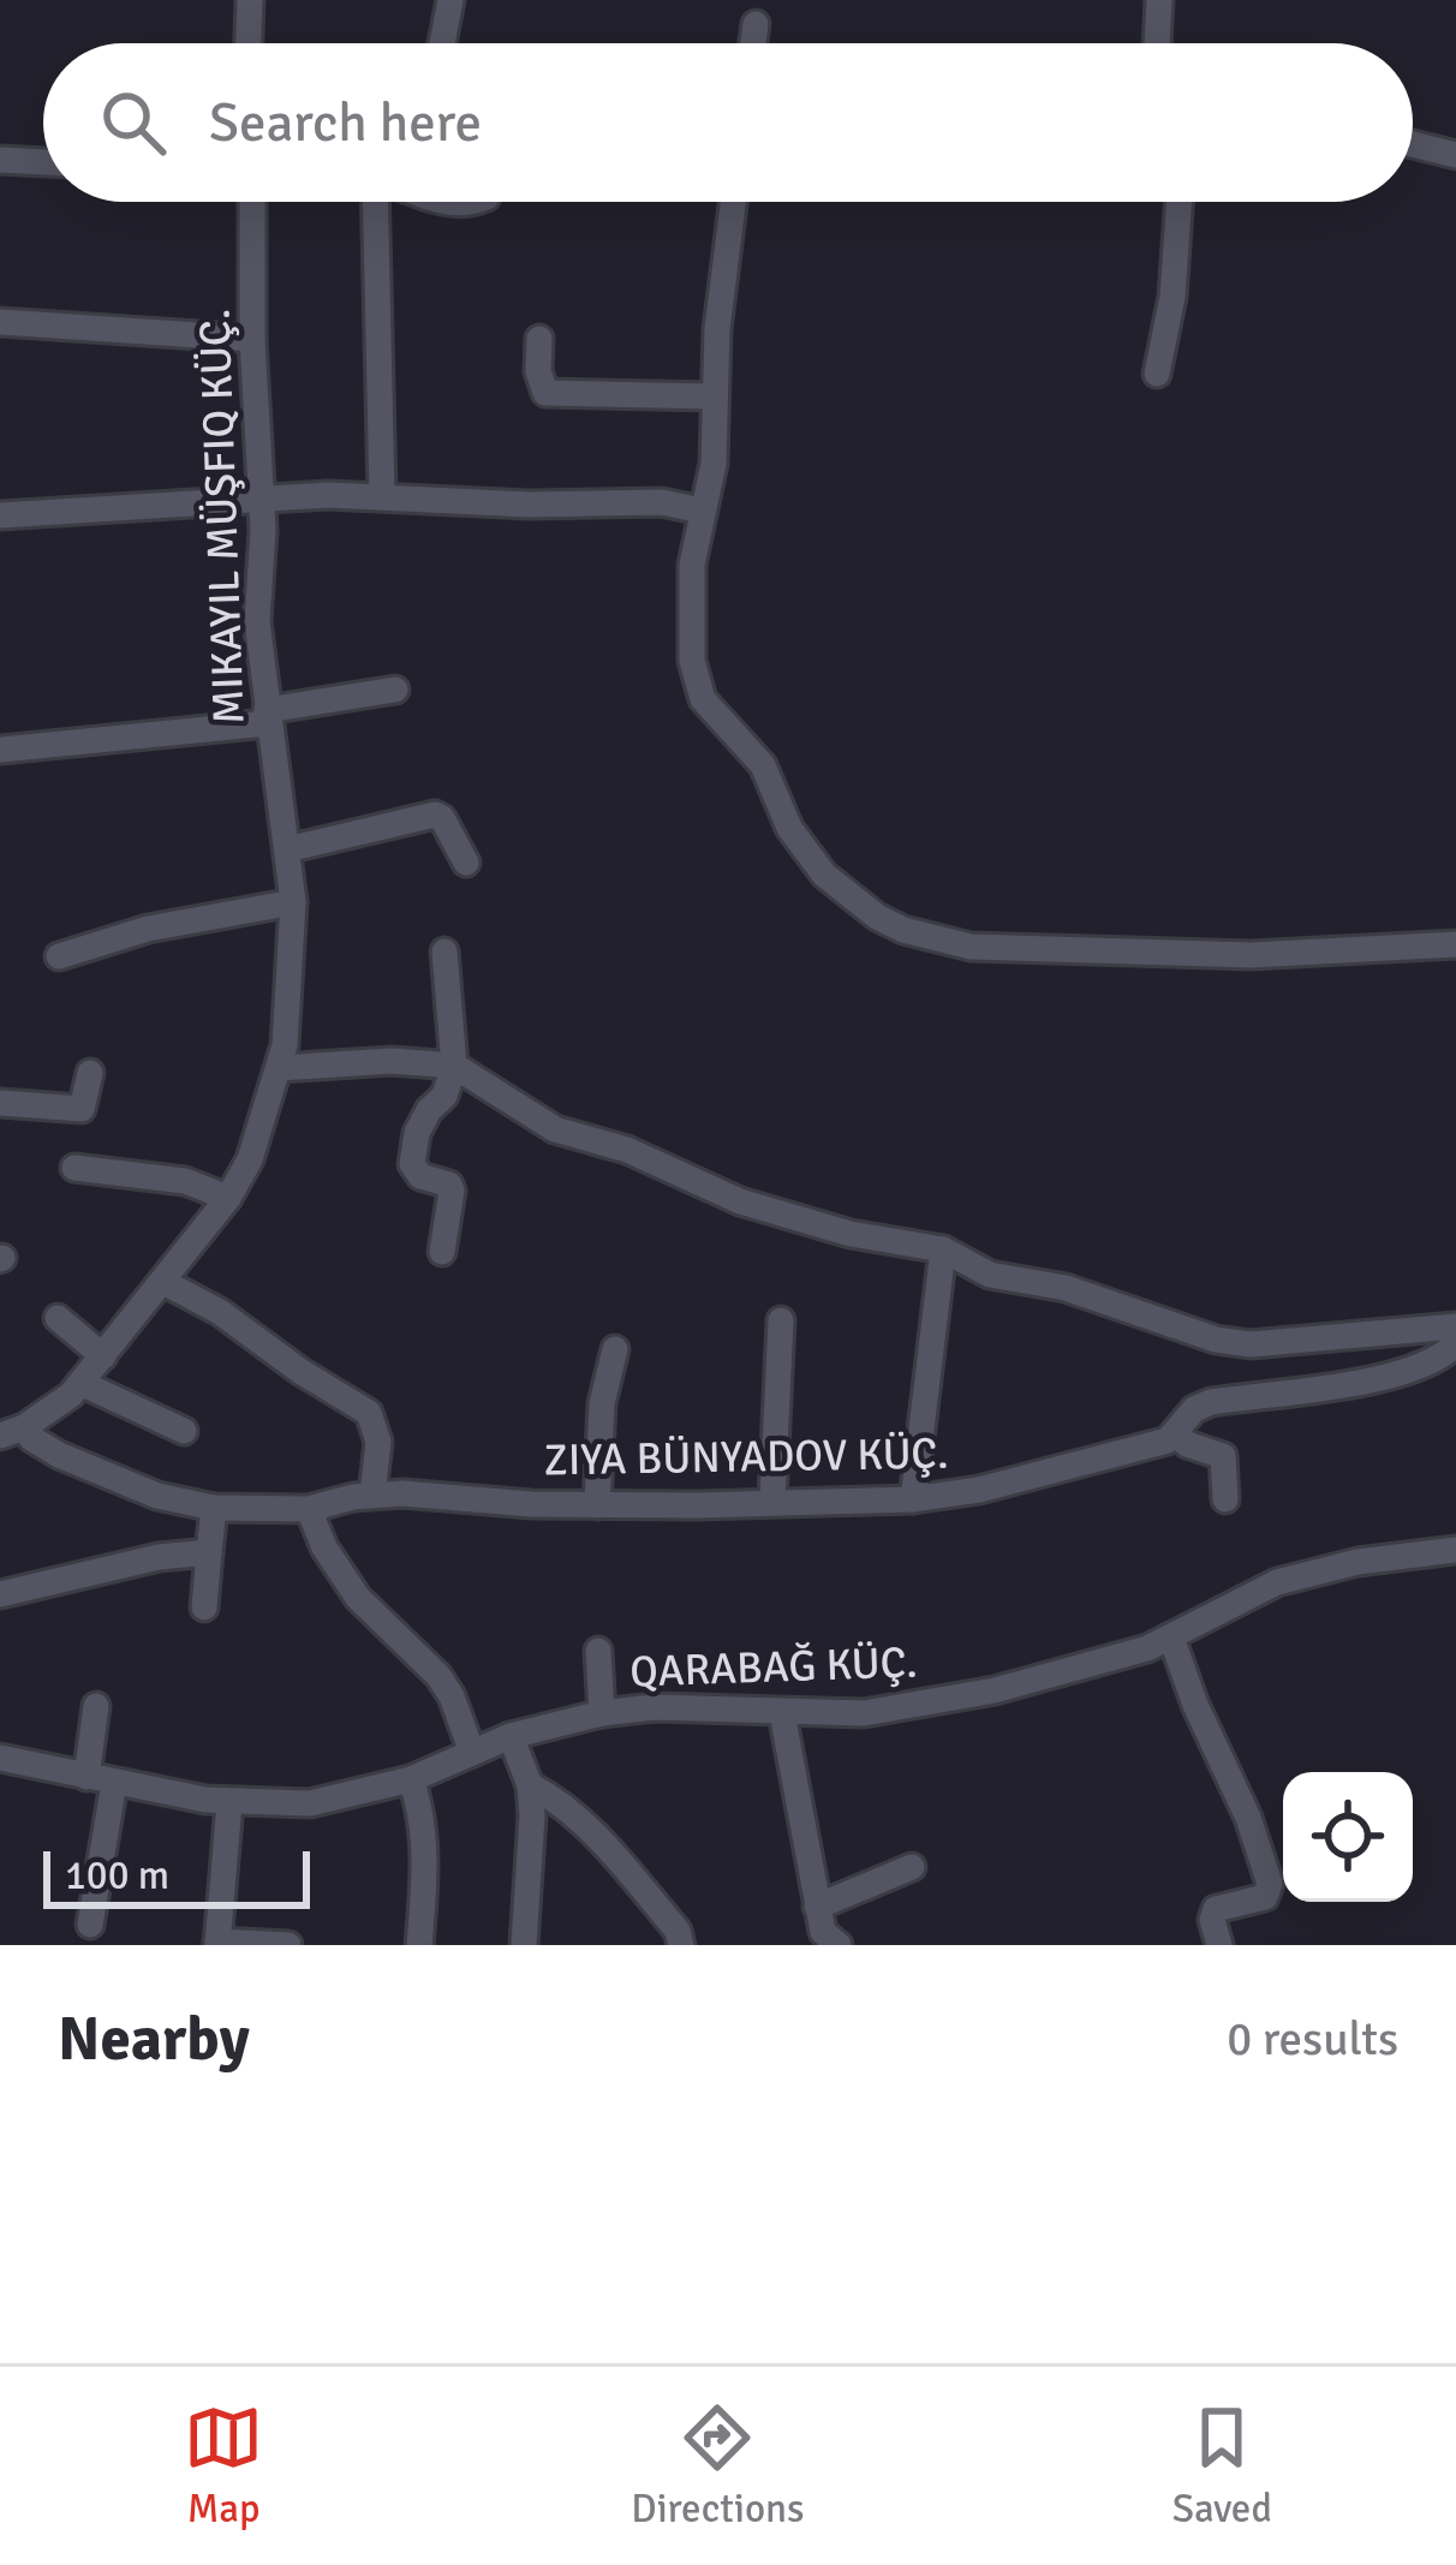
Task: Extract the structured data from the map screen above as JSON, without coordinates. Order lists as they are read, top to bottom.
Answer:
{
  "streets": {
    "street": ["ZIYA BÜNYADOV KÜÇ.", "QARABAĞ KÜÇ."]
  },
  "scale_bar": "100 m",
  "page": {
    "search": "Search here",
    "scale": "100 m",
    "heading": ["Nearby", "0 results"],
    "nav": ["Map", "Directions", "Saved"]
  }
}
